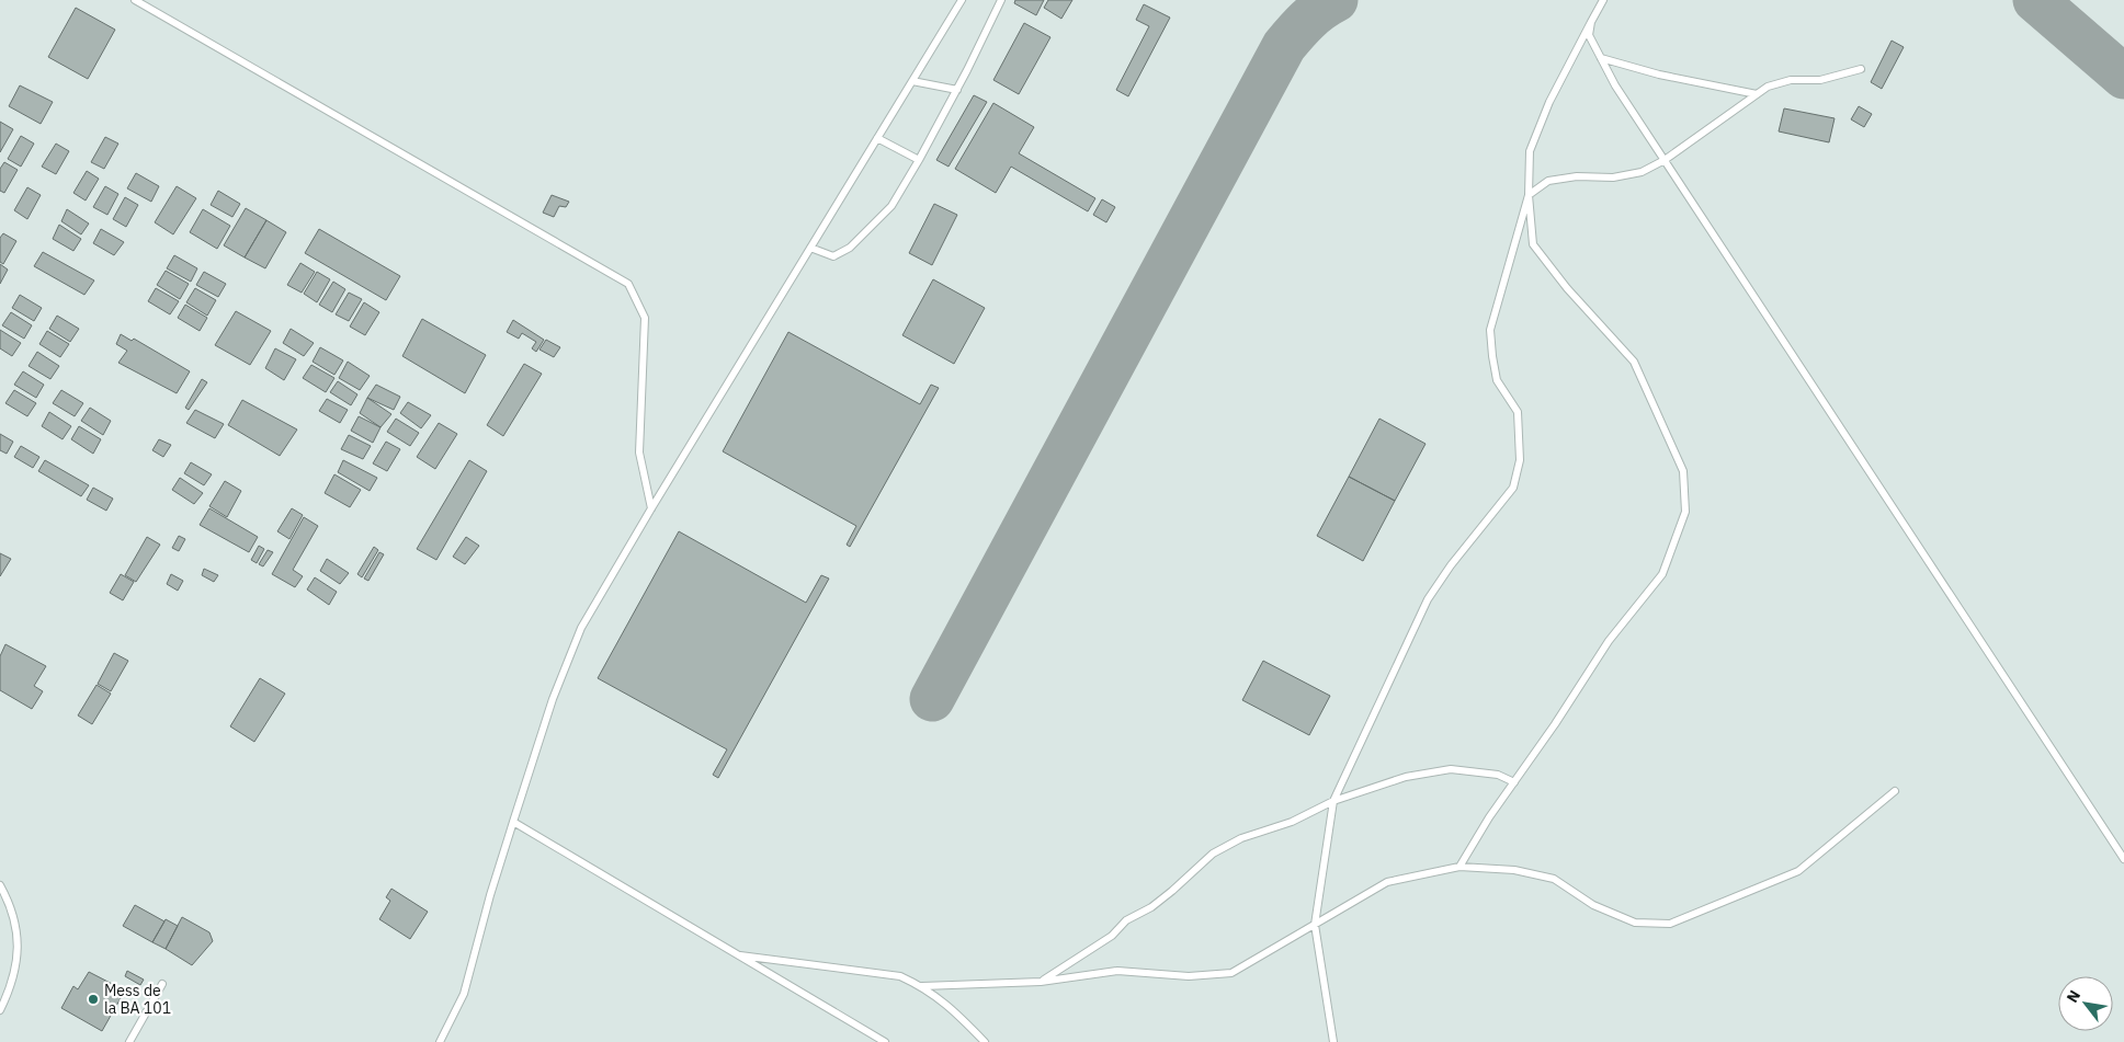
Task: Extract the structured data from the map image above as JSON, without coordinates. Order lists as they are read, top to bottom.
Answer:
{
  "places": ["Mess de la BA 101"],
  "north": "top left"
}
